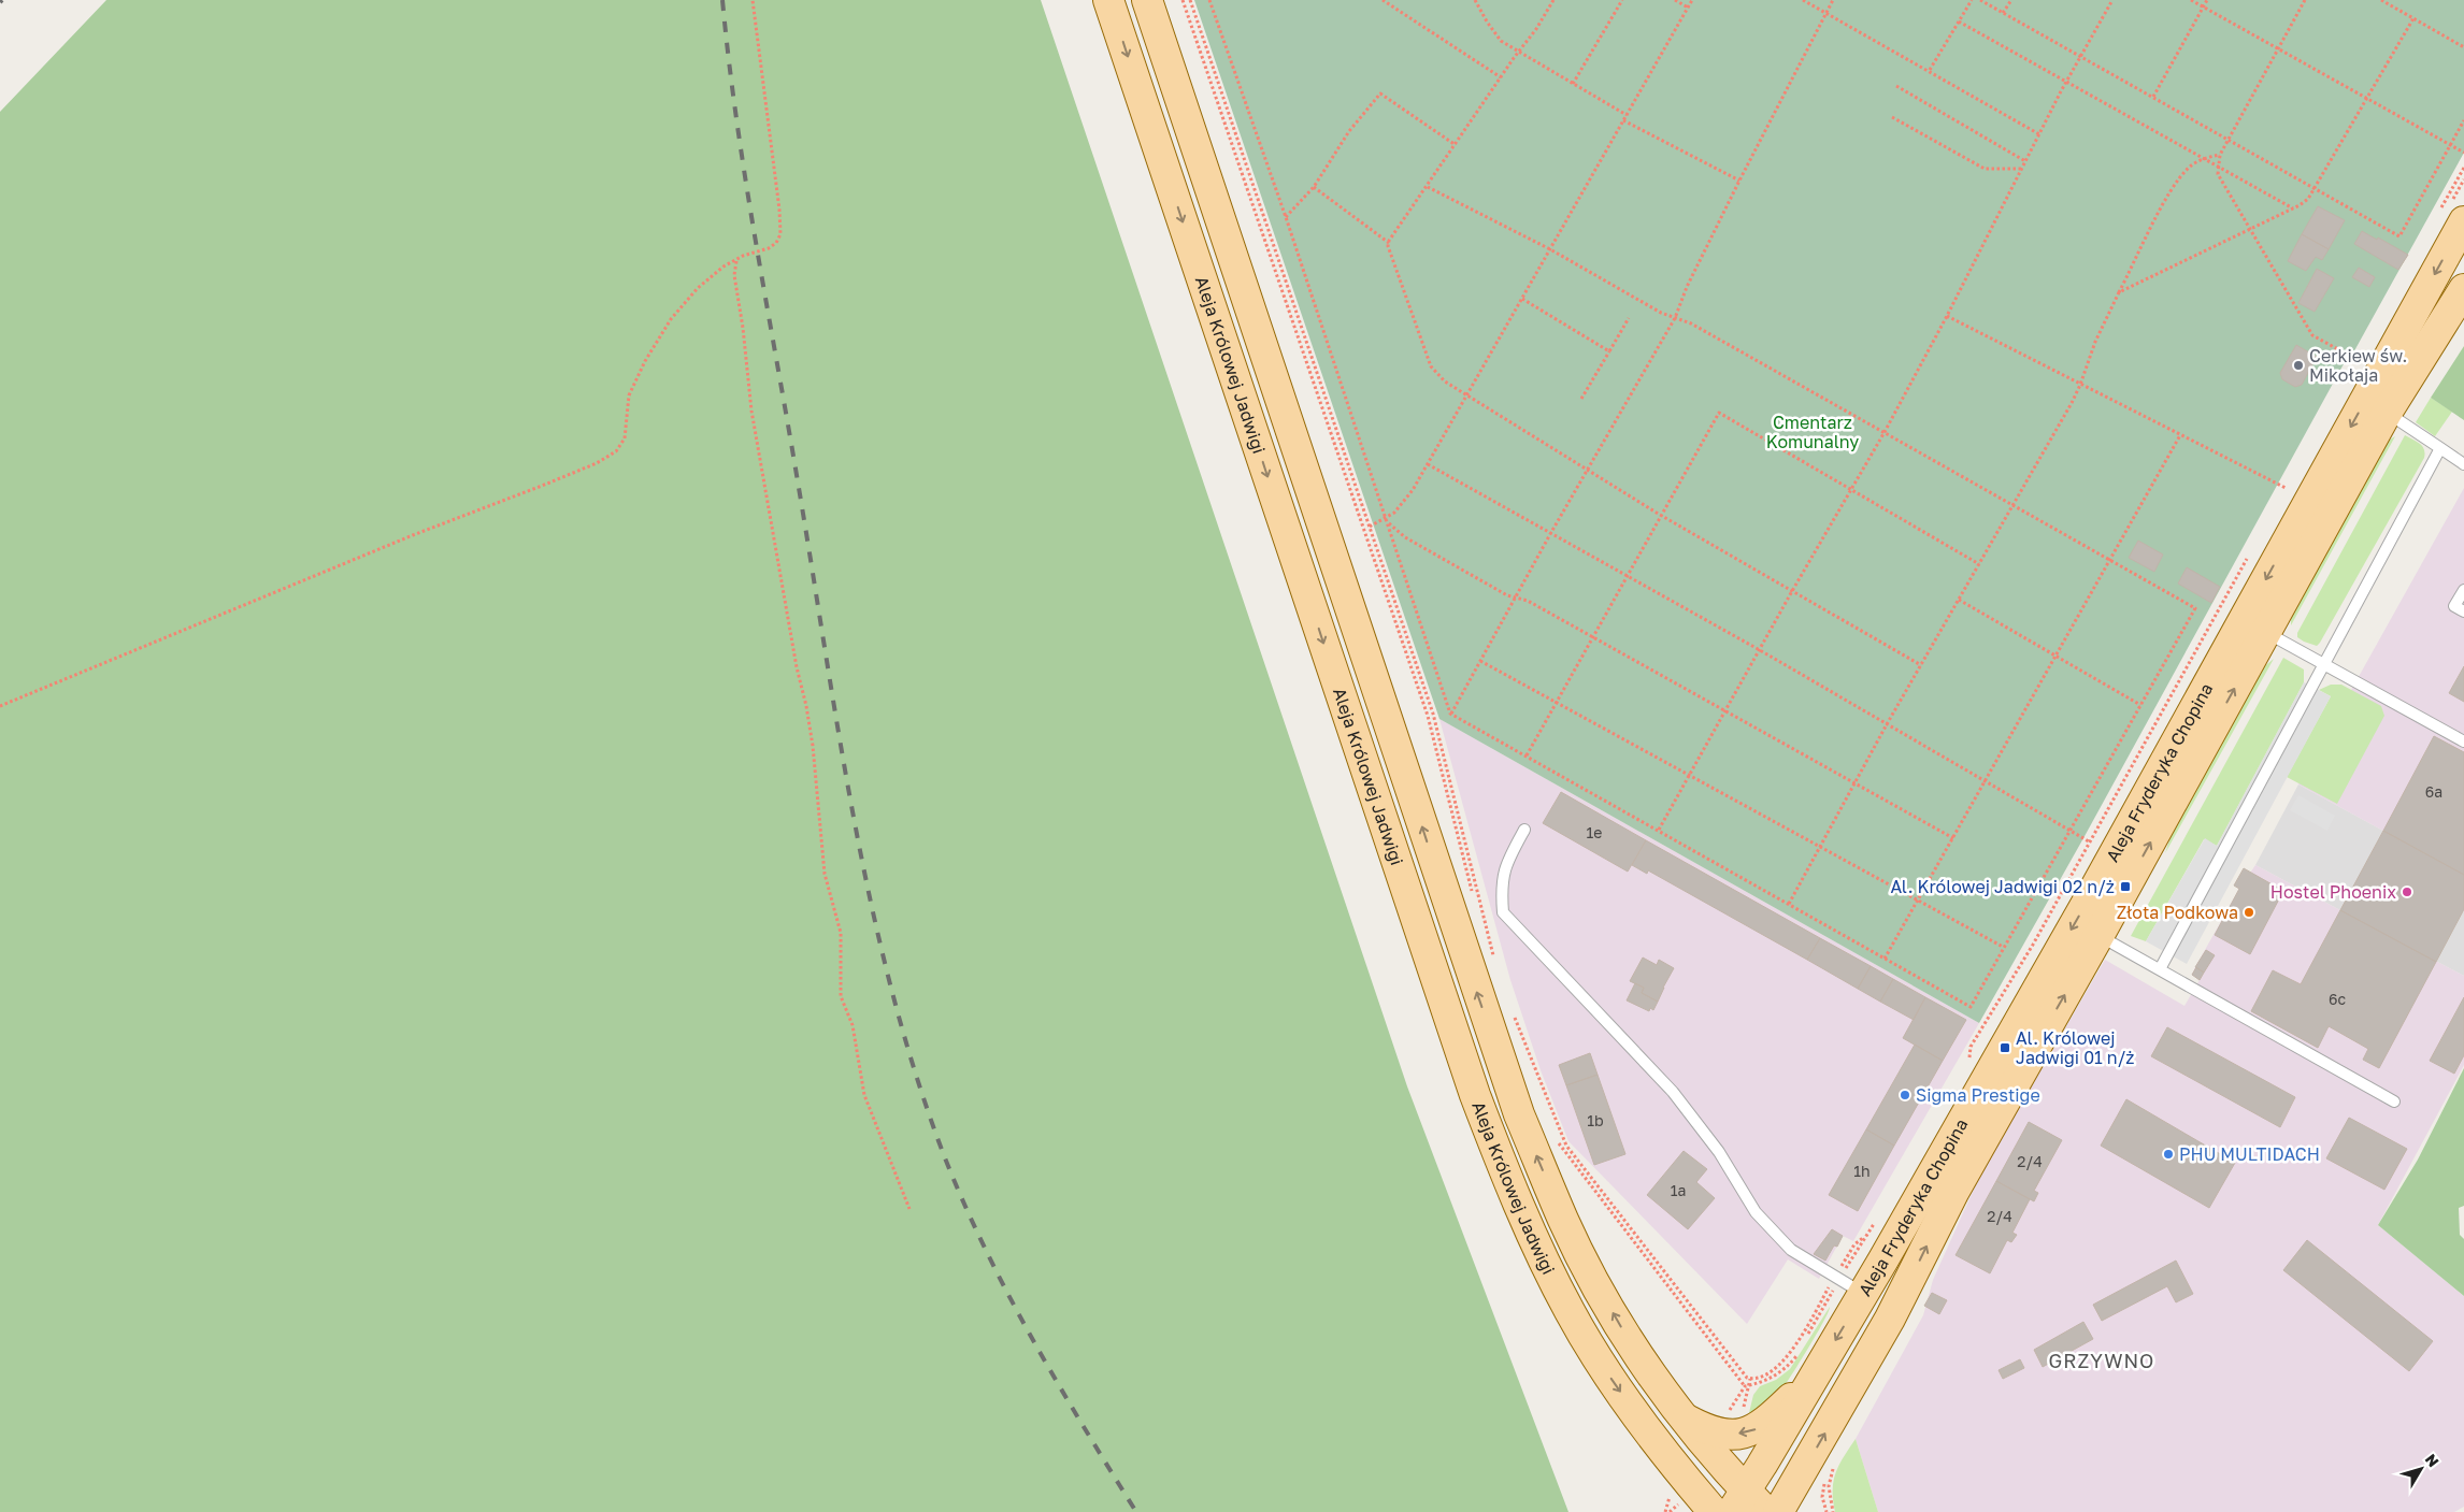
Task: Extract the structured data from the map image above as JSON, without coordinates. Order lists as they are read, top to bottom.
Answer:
{
  "streets": {
    "main road": ["Aleja Królowej Jadwigi", "Aleja Fryderyka Chopina"]
  },
  "crossings": [
    ["Aleja Królowej Jadwigi", "Aleja Fryderyka Chopina"]
  ],
  "districts": ["GRZYWNO"],
  "parks": ["Cmentarz Komunalny"],
  "places": {
    "other": [
      "Cerkiew św. Mikołaja",
      "Hostel Phoenix",
      "Złota Podkowa",
      "Sigma Prestige",
      "PHU MULTIDACH"
    ],
    "transit": ["Al. Królowej Jadwigi 02 n/ż", "Al. Królowej Jadwigi 01 n/ż"]
  },
  "house_numbers": [
    "6a",
    "1e",
    "6c",
    "1b",
    "2/4",
    "1h",
    "1a",
    "2/4"
  ],
  "north": "top right"
}
